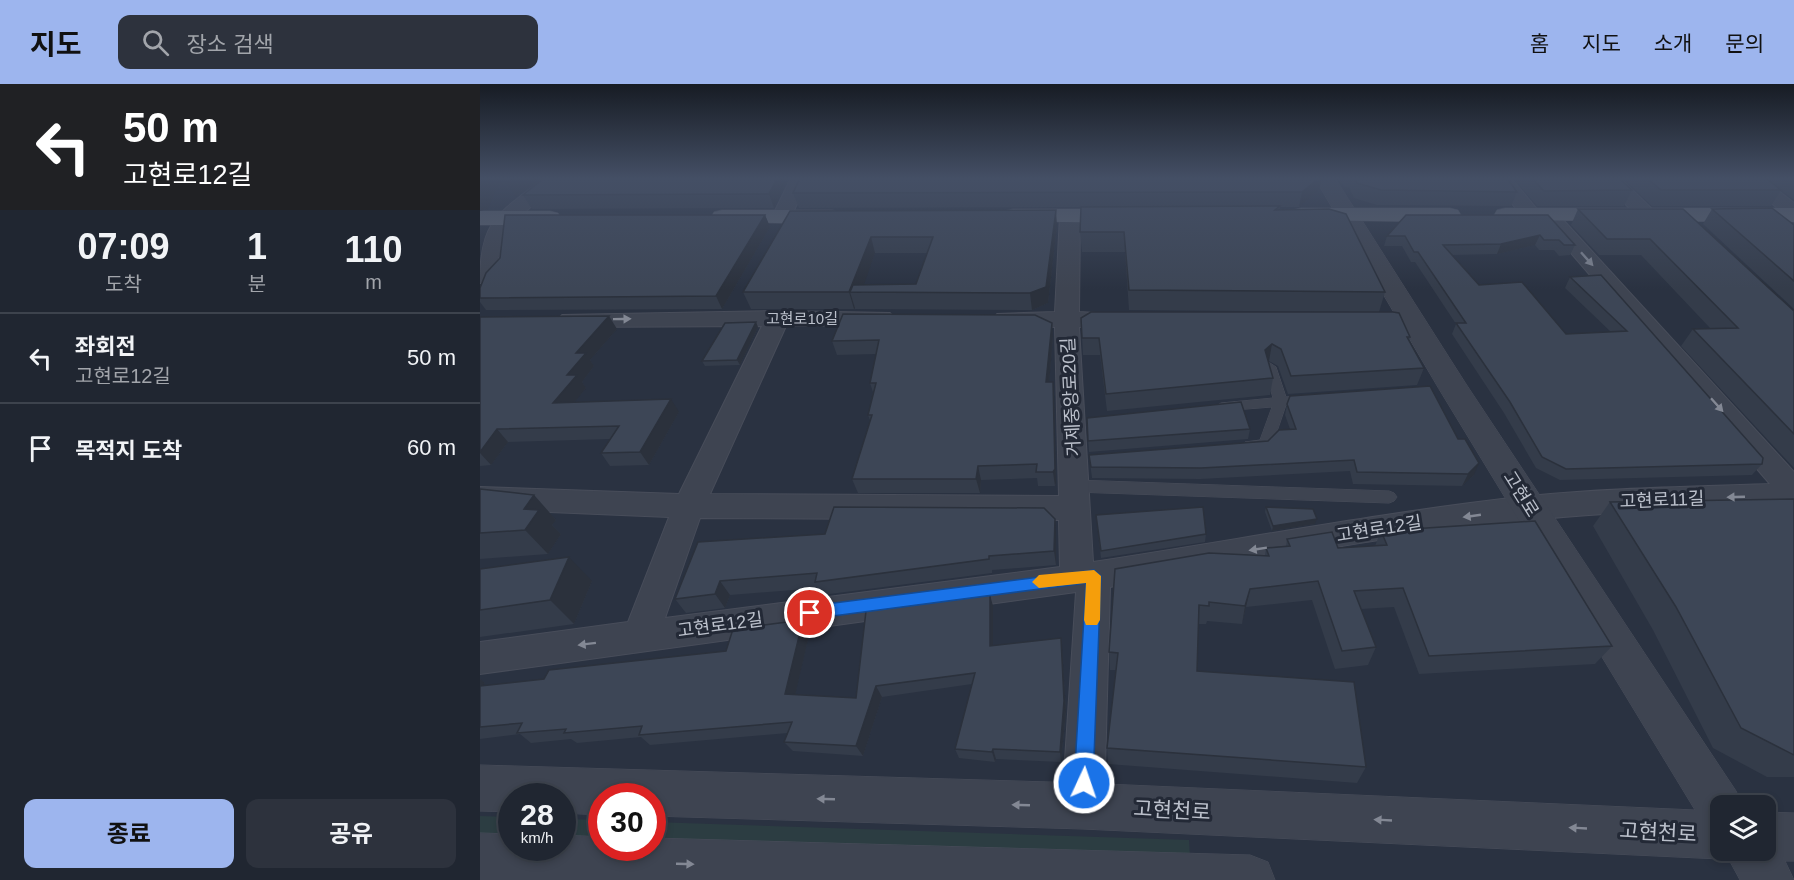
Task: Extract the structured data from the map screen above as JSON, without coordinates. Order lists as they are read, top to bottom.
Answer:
{
  "streets": {
    "street": [
      "고현로10길",
      "거제중앙로20길",
      "고현로",
      "고현로11길",
      "고현로12길",
      "고현천로"
    ]
  },
  "crossings": [
    ["거제중앙로20길", "고현로12길"],
    ["거제중앙로20길", "고현천로"],
    ["고현로", "고현로11길"],
    ["고현로", "고현로12길"],
    ["고현로11길", "고현로12길"]
  ],
  "one_way": ["고현로11길"],
  "page": {
    "header": "지도",
    "search": "장소 검색",
    "nav": [
      "홈",
      "지도",
      "소개",
      "문의"
    ],
    "turn": ["50 m", "고현로12길"],
    "eta": [
      "07:09",
      "도착",
      "1",
      "분",
      "110",
      "m"
    ],
    "list": [
      {
        "name": "좌회전",
        "note": "고현로12길",
        "value": "50 m"
      },
      {
        "name": "목적지 도착",
        "value": "60 m"
      }
    ],
    "speed": "28 km/h",
    "limit": "30",
    "buttons": ["종료", "공유"]
  }
}
